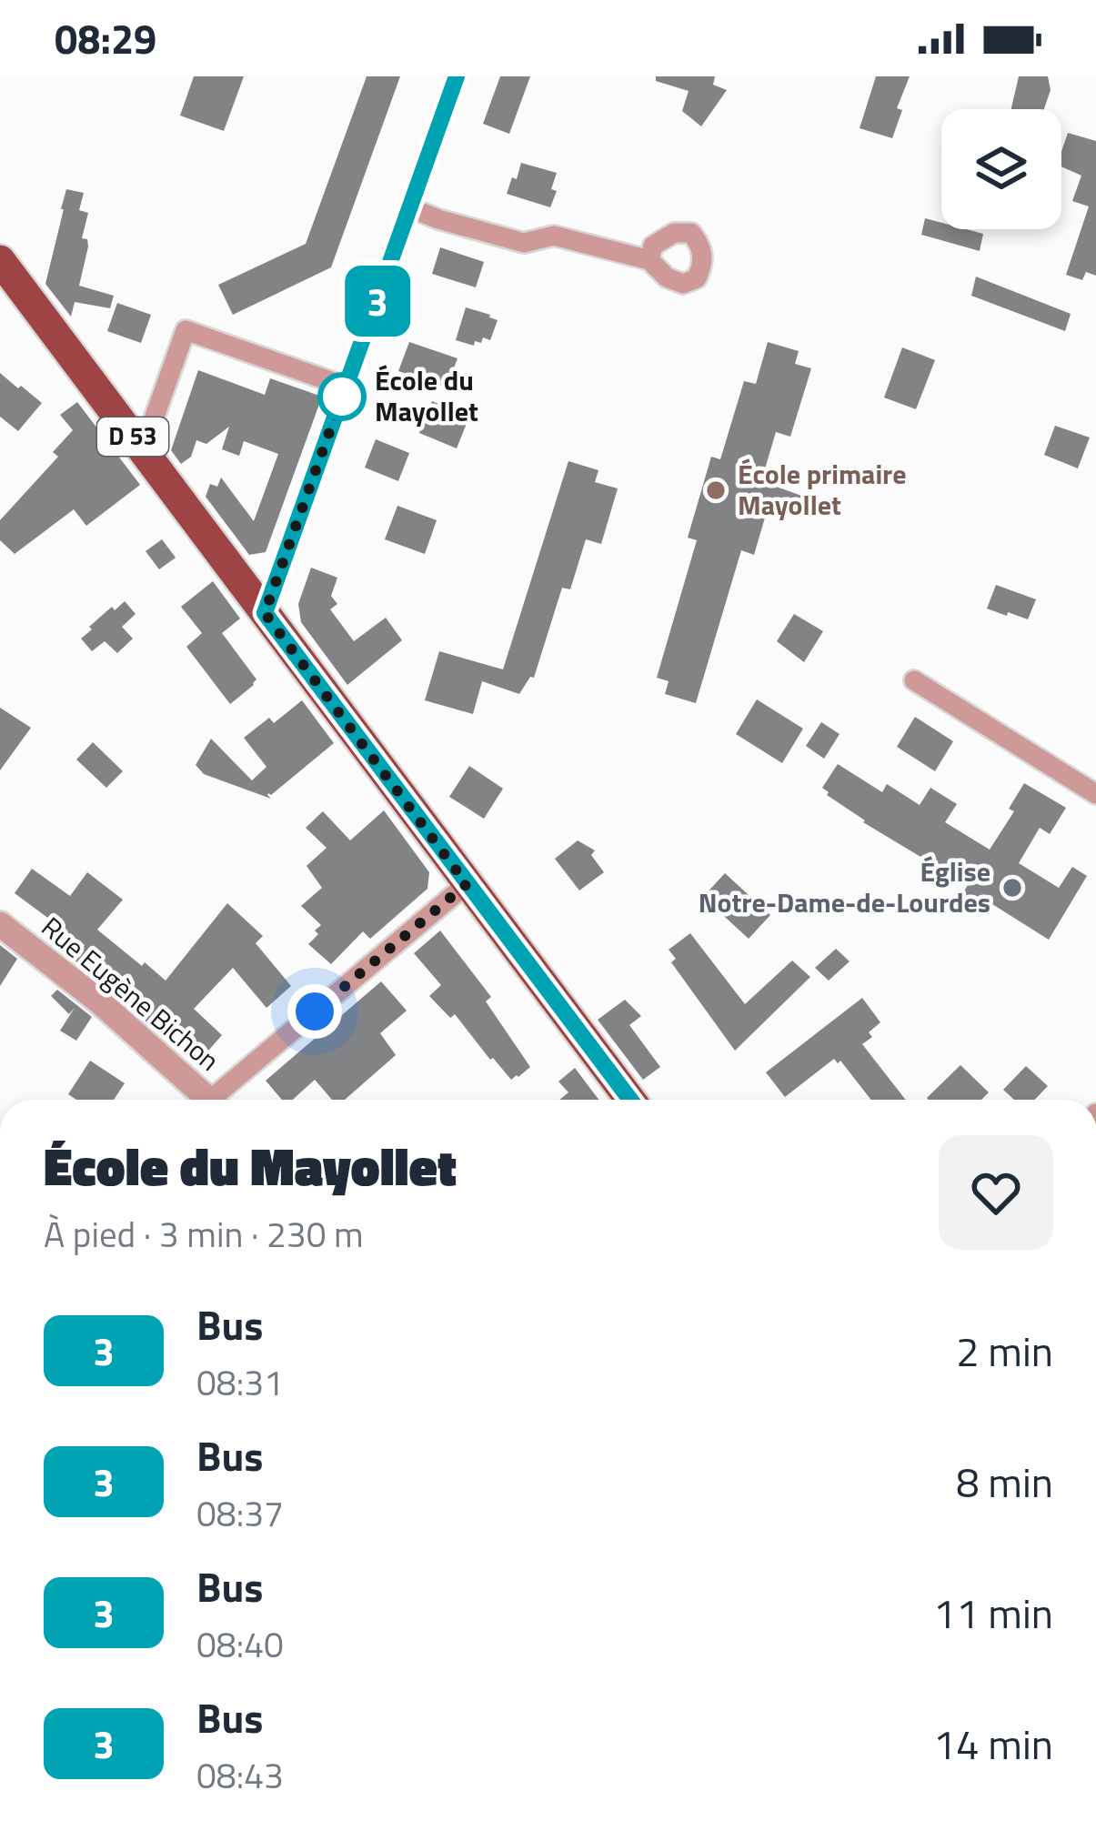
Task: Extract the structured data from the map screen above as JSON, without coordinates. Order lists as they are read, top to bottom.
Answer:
{
  "streets": {
    "main road": ["D 53"],
    "street": ["Rue Eugène Bichon"]
  },
  "places": ["École du Mayollet", "École primaire Mayollet", "Église Notre-Dame-de-Lourdes"],
  "lines": ["bus line 3"],
  "page": {
    "status": "08:29",
    "on_map": "3",
    "heading": ["École du Mayollet", "À pied · 3 min · 230 m"],
    "list": [
      {
        "mark": "3",
        "name": "Bus",
        "note": "08:31",
        "value": "2 min"
      },
      {
        "mark": "3",
        "name": "Bus",
        "note": "08:37",
        "value": "8 min"
      },
      {
        "mark": "3",
        "name": "Bus",
        "note": "08:40",
        "value": "11 min"
      },
      {
        "mark": "3",
        "name": "Bus",
        "note": "08:43",
        "value": "14 min"
      }
    ]
  }
}
